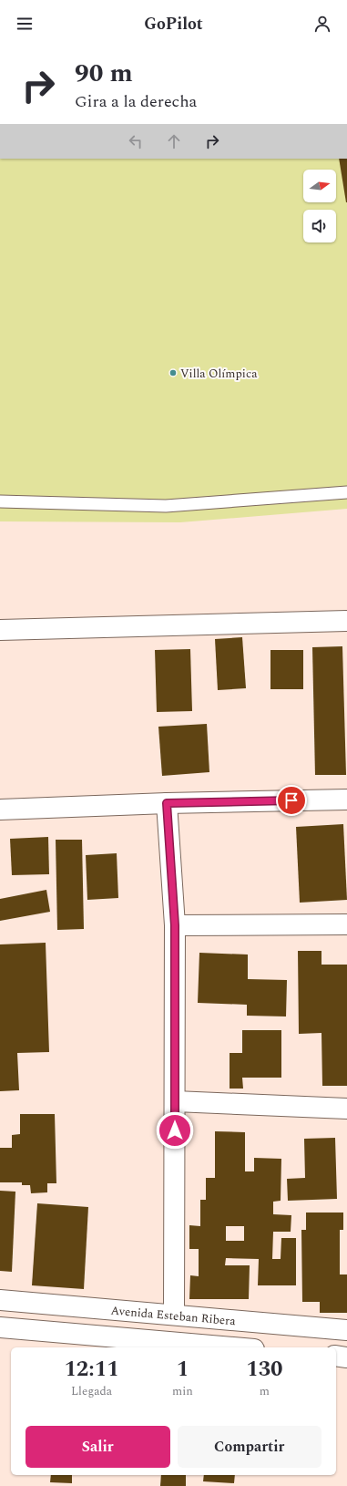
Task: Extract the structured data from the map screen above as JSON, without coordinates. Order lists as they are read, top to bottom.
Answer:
{
  "streets": {
    "street": ["Avenida Esteban Ribera"]
  },
  "places": ["Villa Olímpica"],
  "north": "right",
  "page": {
    "header": "GoPilot",
    "turn": ["90 m", "Gira a la derecha"],
    "eta": [
      "12:11",
      "Llegada",
      "1",
      "min",
      "130",
      "m"
    ],
    "buttons": ["Salir", "Compartir"]
  }
}
